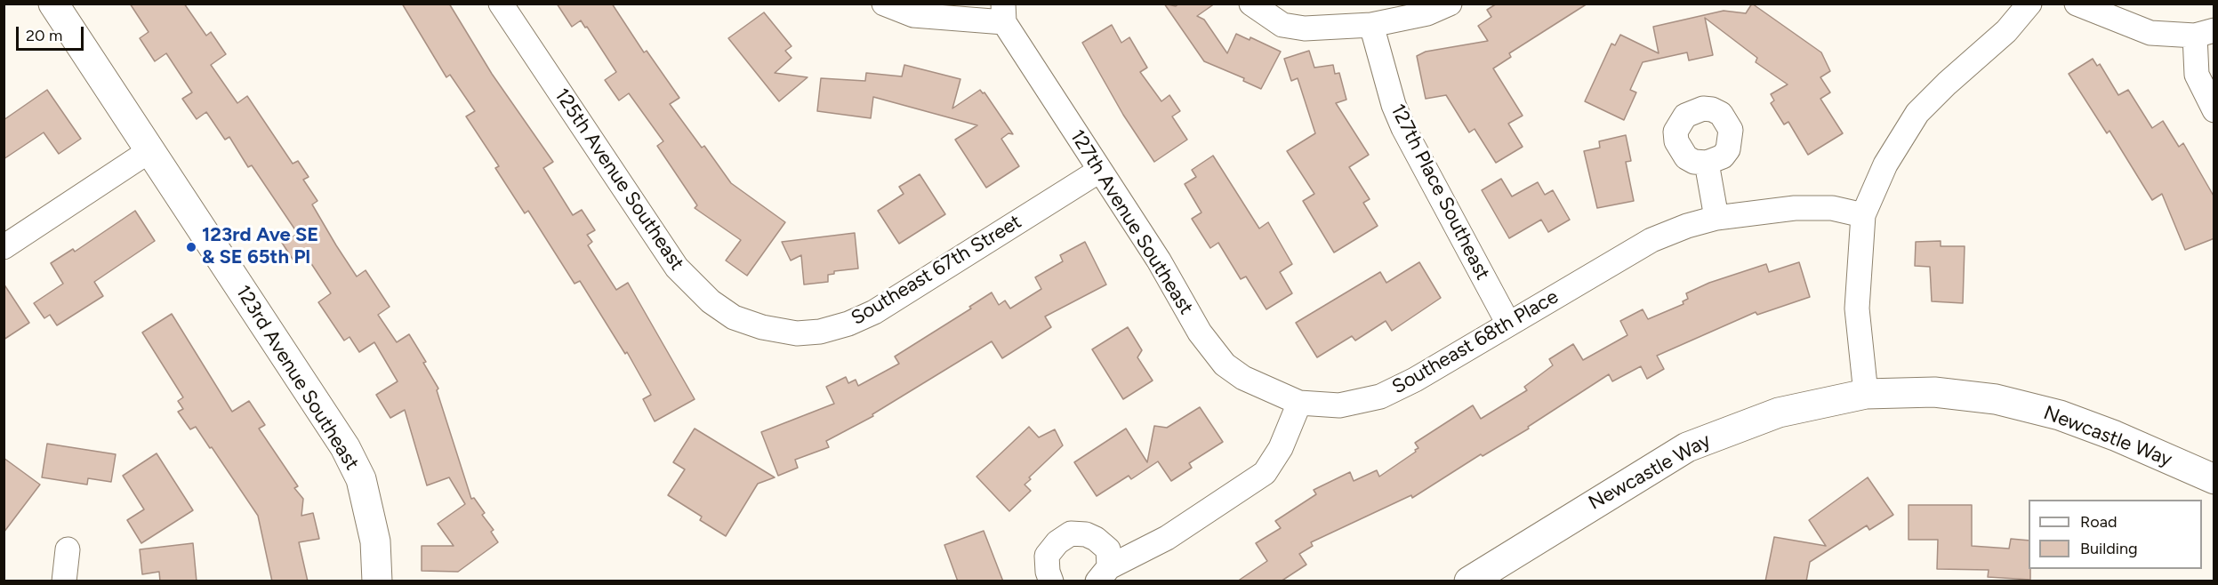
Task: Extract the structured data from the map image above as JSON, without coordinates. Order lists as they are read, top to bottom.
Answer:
{
  "streets": {
    "main road": ["123rd Avenue Southeast", "Newcastle Way"],
    "street": [
      "125th Avenue Southeast",
      "127th Place Southeast",
      "127th Avenue Southeast",
      "Southeast 67th Street",
      "Southeast 68th Place"
    ]
  },
  "crossings": [
    ["125th Avenue Southeast", "Southeast 67th Street"],
    ["127th Place Southeast", "Southeast 68th Place"],
    ["127th Avenue Southeast", "Southeast 67th Street"],
    ["127th Avenue Southeast", "Southeast 68th Place"]
  ],
  "places": ["123rd Ave SE & SE 65th Pl"],
  "legend": ["Road", "Building"],
  "scale_bar": "20 m"
}
